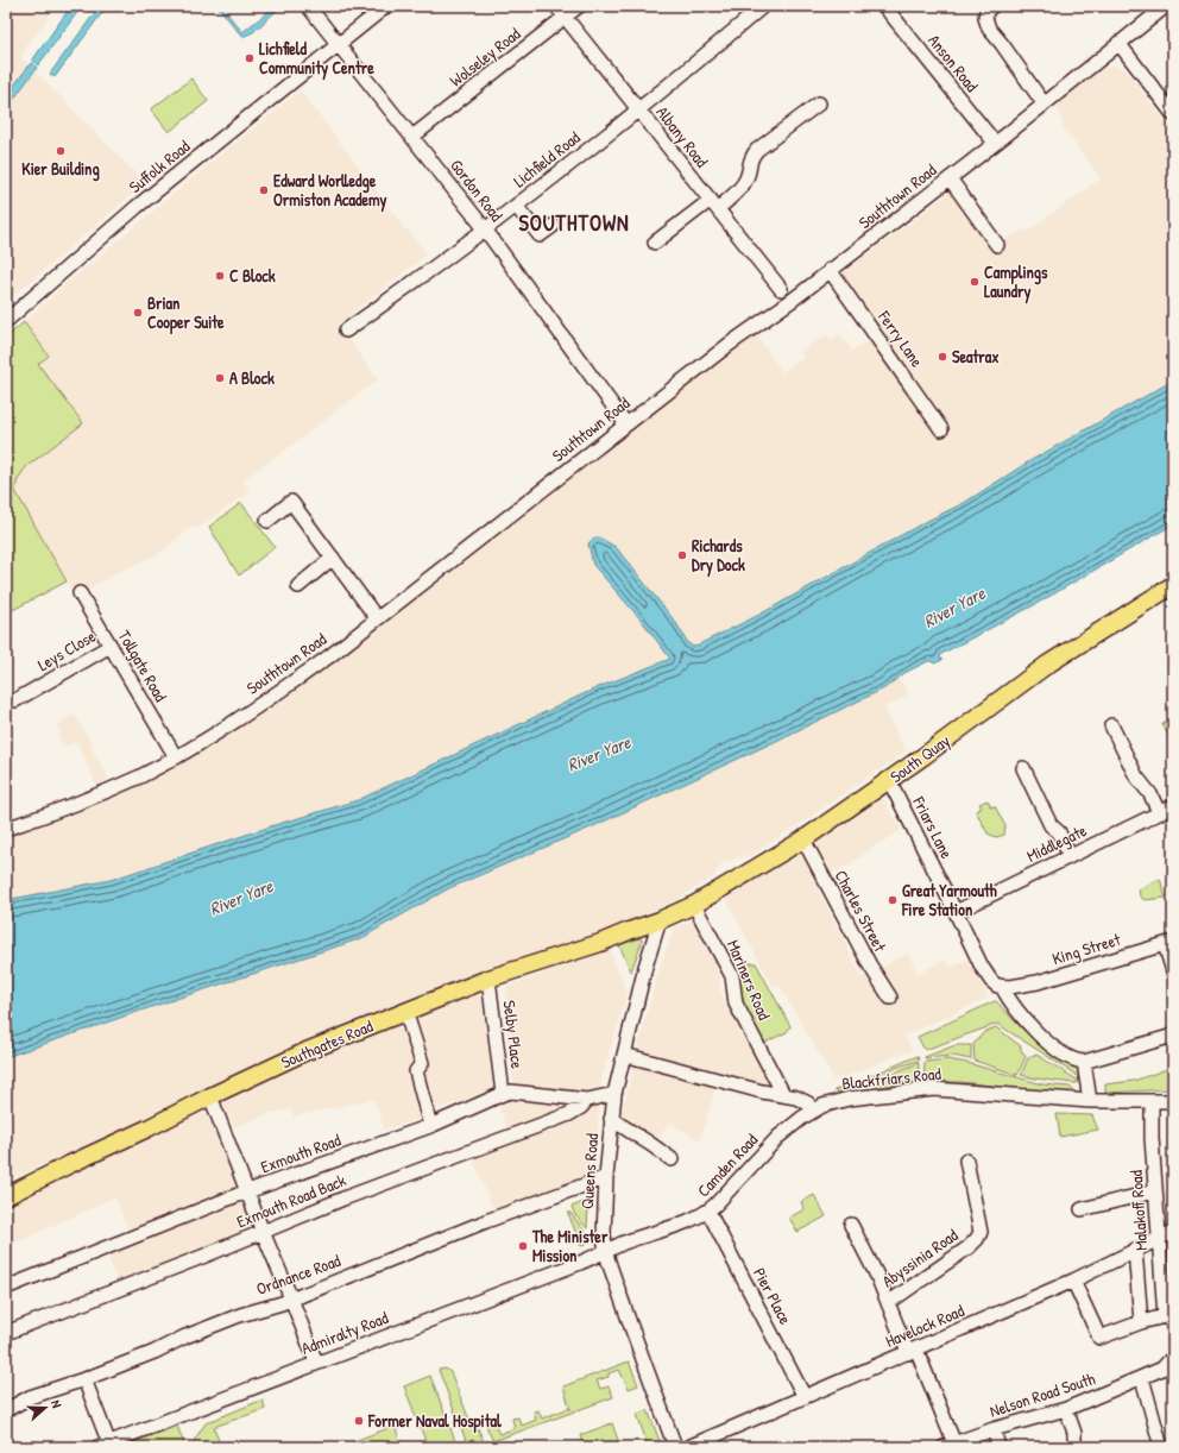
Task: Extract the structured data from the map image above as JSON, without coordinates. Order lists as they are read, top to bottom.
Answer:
{
  "streets": {
    "main road": ["South Quay", "Southgates Road"],
    "street": [
      "Wolseley Road",
      "Anson Road",
      "Albany Road",
      "Lichfield Road",
      "Suffolk Road",
      "Gordon Road",
      "Southtown Road",
      "Ferry Lane",
      "Leys Close",
      "Tollgate Road",
      "Friars Lane",
      "Middlegate",
      "Charles Street",
      "King Street",
      "Mariners Road",
      "Selby Place",
      "Blackfriars Road",
      "Exmouth Road",
      "Camden Road",
      "Queens Road",
      "Exmouth Road Back",
      "Malakoff Road",
      "Abyssinia Road",
      "Ordnance Road",
      "Pier Place",
      "Havelock Road",
      "Admiralty Road",
      "Nelson Road South"
    ]
  },
  "crossings": [
    ["Wolseley Road", "Albany Road"],
    ["Wolseley Road", "Gordon Road"],
    ["Anson Road", "Southtown Road"],
    ["Albany Road", "Lichfield Road"],
    ["Lichfield Road", "Gordon Road"],
    ["Suffolk Road", "Gordon Road"],
    ["Gordon Road", "Southtown Road"],
    ["Southtown Road", "Ferry Lane"],
    ["Southtown Road", "Tollgate Road"],
    ["Leys Close", "Tollgate Road"],
    ["South Quay", "Friars Lane"],
    ["South Quay", "Charles Street"],
    ["South Quay", "Mariners Road"],
    ["South Quay", "Southgates Road"],
    ["South Quay", "Queens Road"],
    ["Friars Lane", "Middlegate"],
    ["Friars Lane", "King Street"],
    ["Selby Place", "Southgates Road"],
    ["Selby Place", "Exmouth Road"],
    ["Southgates Road", "Queens Road"],
    ["Blackfriars Road", "Camden Road"],
    ["Blackfriars Road", "Malakoff Road"],
    ["Exmouth Road", "Queens Road"],
    ["Exmouth Road", "Exmouth Road Back"],
    ["Camden Road", "Queens Road"],
    ["Camden Road", "Pier Place"],
    ["Camden Road", "Admiralty Road"],
    ["Queens Road", "Ordnance Road"],
    ["Queens Road", "Admiralty Road"],
    ["Malakoff Road", "Havelock Road"],
    ["Pier Place", "Havelock Road"]
  ],
  "districts": ["SOUTHTOWN"],
  "water": ["River Yare"],
  "places": [
    "Lichfield Community Centre",
    "Kier Building",
    "Edward Worlledge Ormiston Academy",
    "C Block",
    "Camplings Laundry",
    "Brian Cooper Suite",
    "Seatrax",
    "A Block",
    "Richards Dry Dock",
    "Great Yarmouth Fire Station",
    "The Minister Mission",
    "Former Naval Hospital"
  ],
  "north": "right"
}
